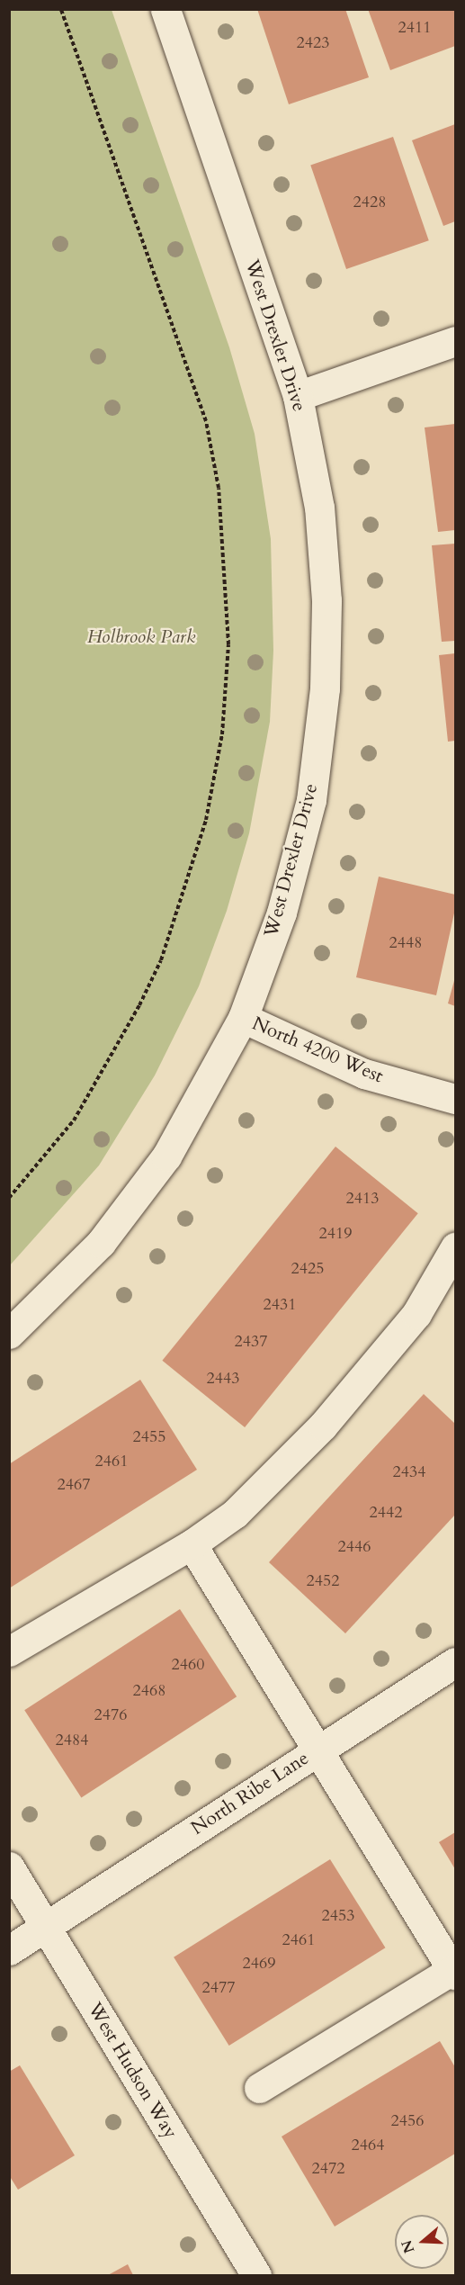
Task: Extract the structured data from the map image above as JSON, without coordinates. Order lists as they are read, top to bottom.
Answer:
{
  "streets": {
    "street": [
      "West Drexler Drive",
      "North 4200 West",
      "North Ribe Lane",
      "West Hudson Way"
    ]
  },
  "crossings": [
    ["West Drexler Drive", "North 4200 West"],
    ["North Ribe Lane", "West Hudson Way"]
  ],
  "parks": ["Holbrook Park"],
  "house_numbers": [
    "2411",
    "2423",
    "2428",
    "2448",
    "2413",
    "2419",
    "2425",
    "2431",
    "2437",
    "2443",
    "2455",
    "2461",
    "2434",
    "2467",
    "2442",
    "2446",
    "2452",
    "2460",
    "2468",
    "2476",
    "2484",
    "2453",
    "2461",
    "2469",
    "2477",
    "2456",
    "2464",
    "2472"
  ],
  "north": "left"
}
